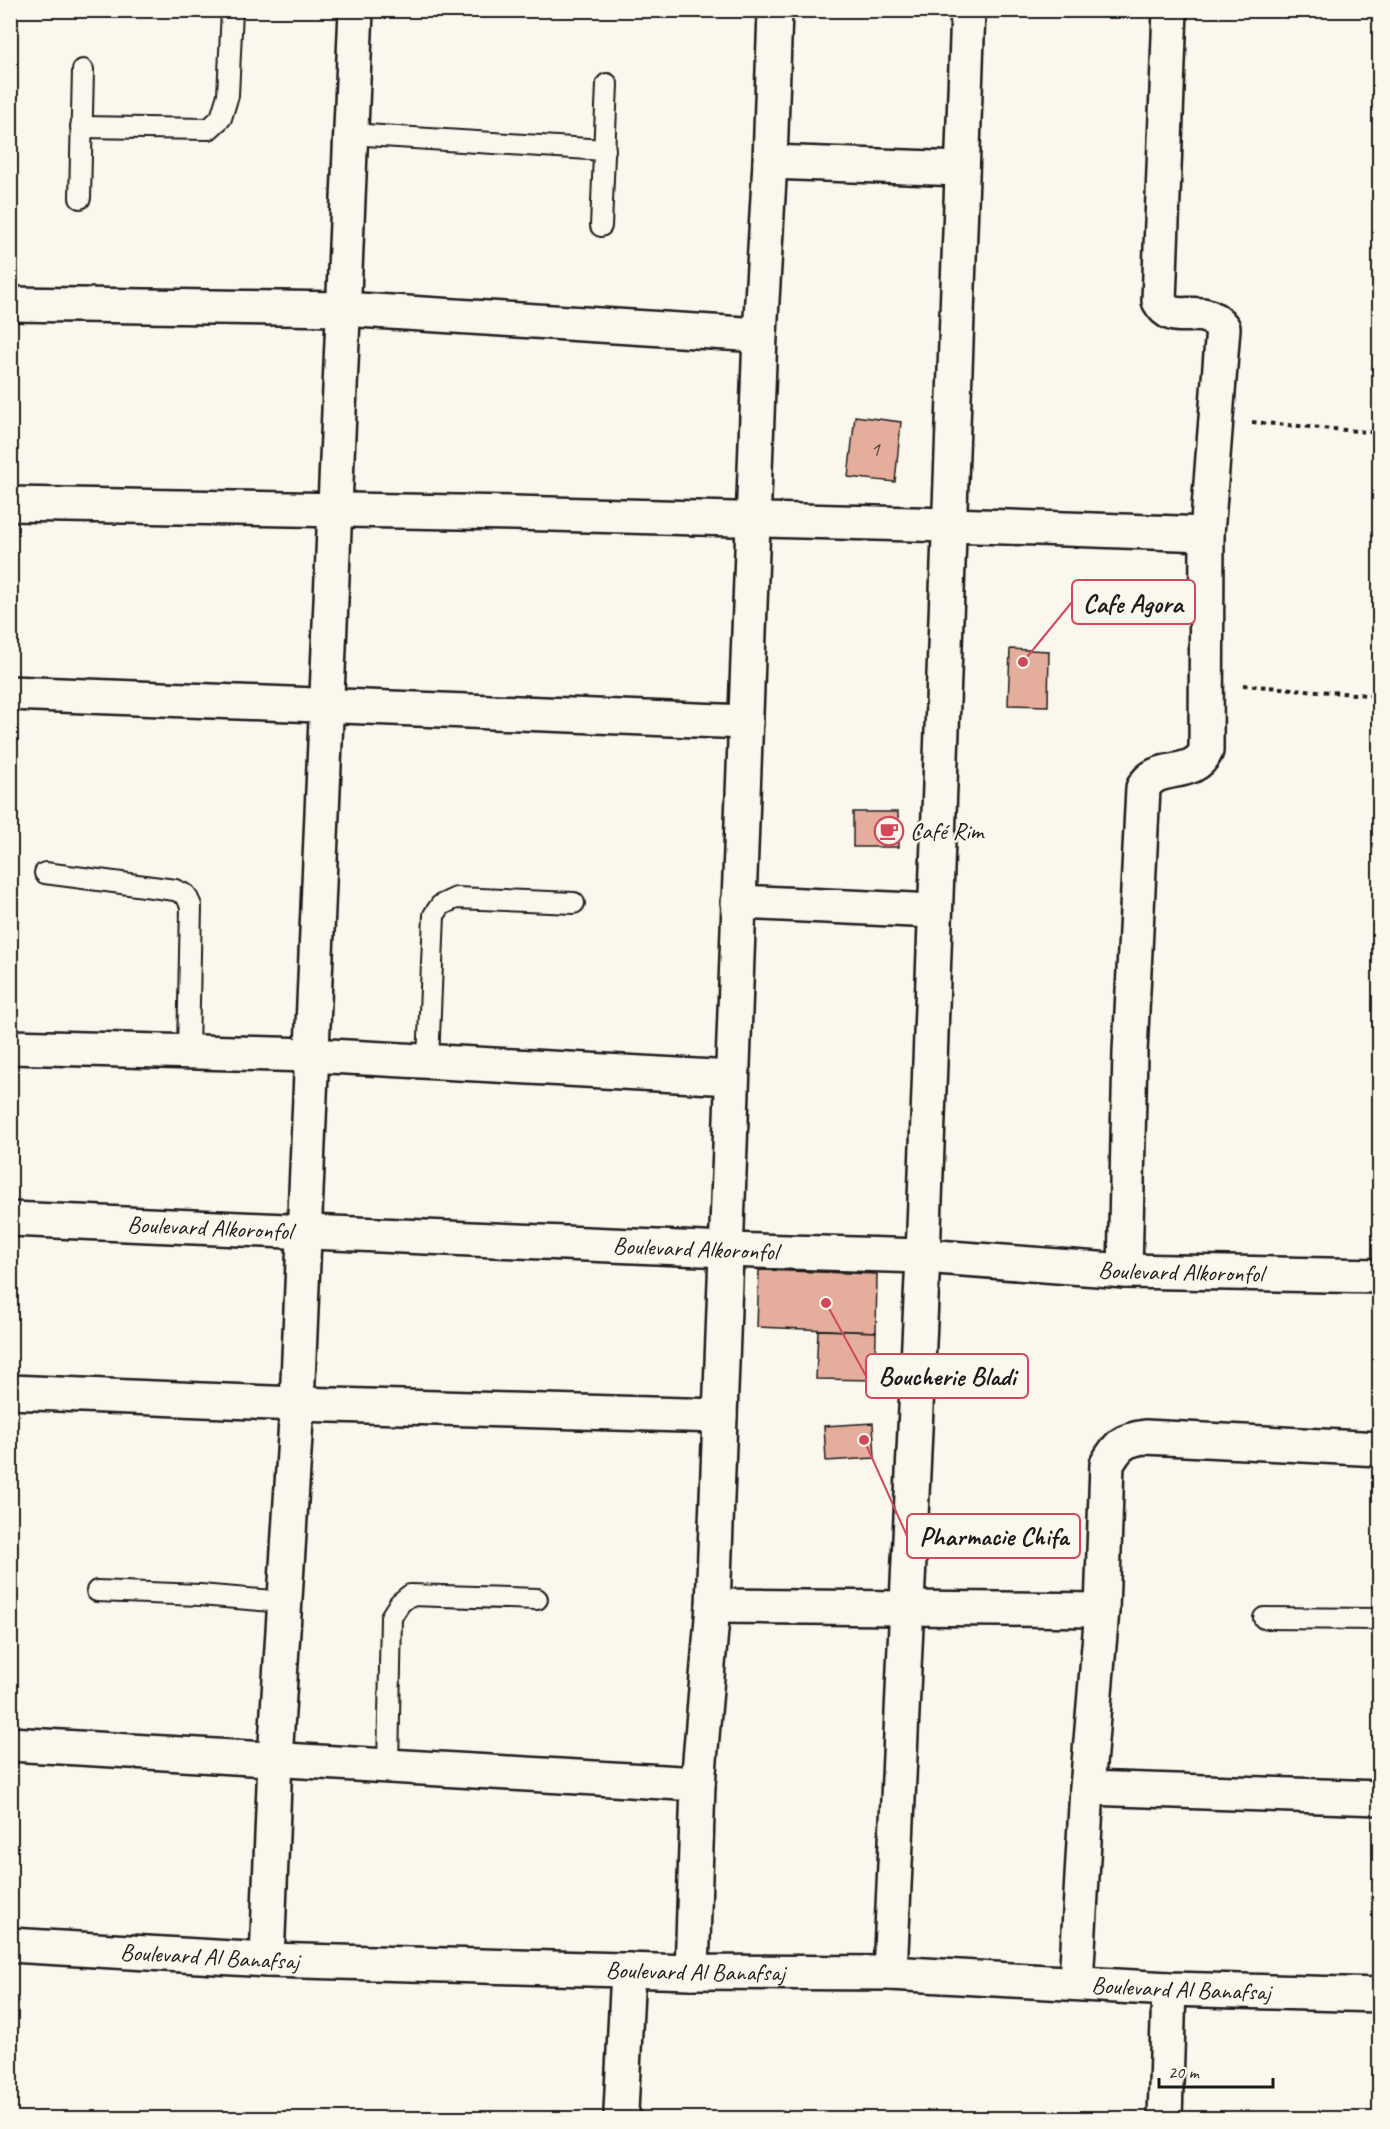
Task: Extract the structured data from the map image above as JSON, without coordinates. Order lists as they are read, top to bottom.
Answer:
{
  "streets": {
    "street": ["Boulevard Alkoronfol", "Boulevard Al Banafsaj"]
  },
  "places": {
    "other": ["Cafe Agora", "Boucherie Bladi", "Pharmacie Chifa"],
    "cafe": ["Café Rim"]
  },
  "house_numbers": ["1"],
  "scale_bar": "20 m"
}
